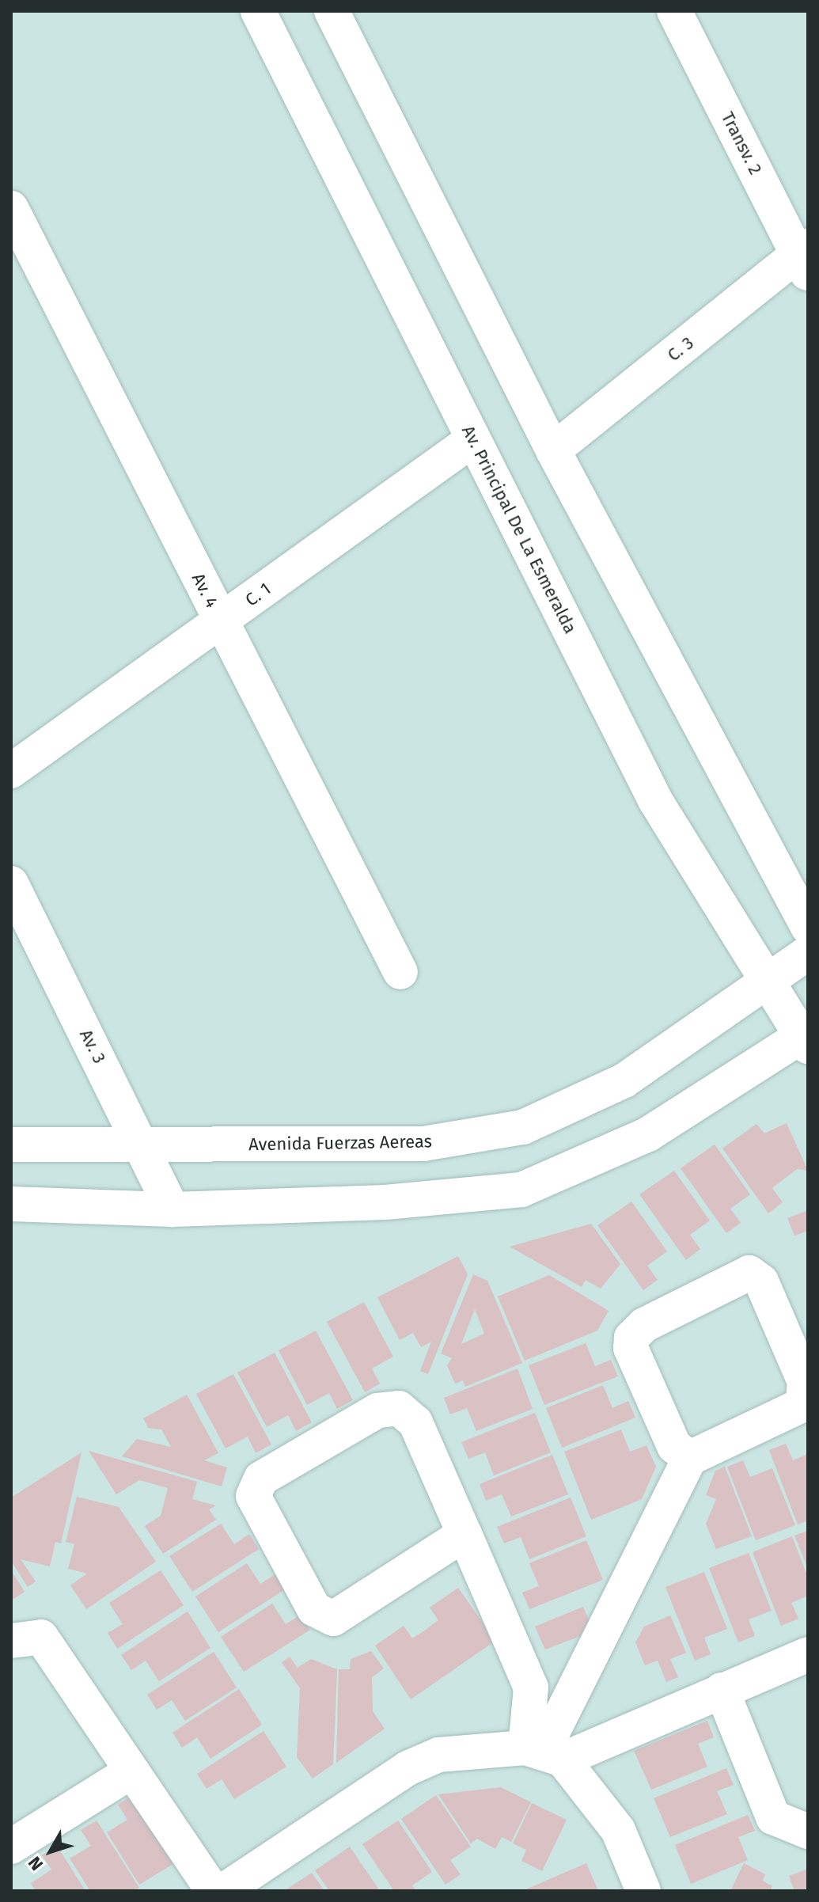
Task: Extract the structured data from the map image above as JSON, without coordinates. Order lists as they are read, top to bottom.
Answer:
{
  "streets": {
    "street": [
      "Transv. 2",
      "C. 3",
      "Av. Principal De La Esmeralda",
      "Av. 4",
      "C. 1",
      "Av. 3",
      "Avenida Fuerzas Aereas"
    ]
  },
  "crossings": [
    ["Transv. 2", "C. 3"],
    ["Av. Principal De La Esmeralda", "C. 1"],
    ["Av. Principal De La Esmeralda", "Avenida Fuerzas Aereas"],
    ["Av. 4", "C. 1"],
    ["Av. 3", "Avenida Fuerzas Aereas"]
  ],
  "north": "bottom left"
}
